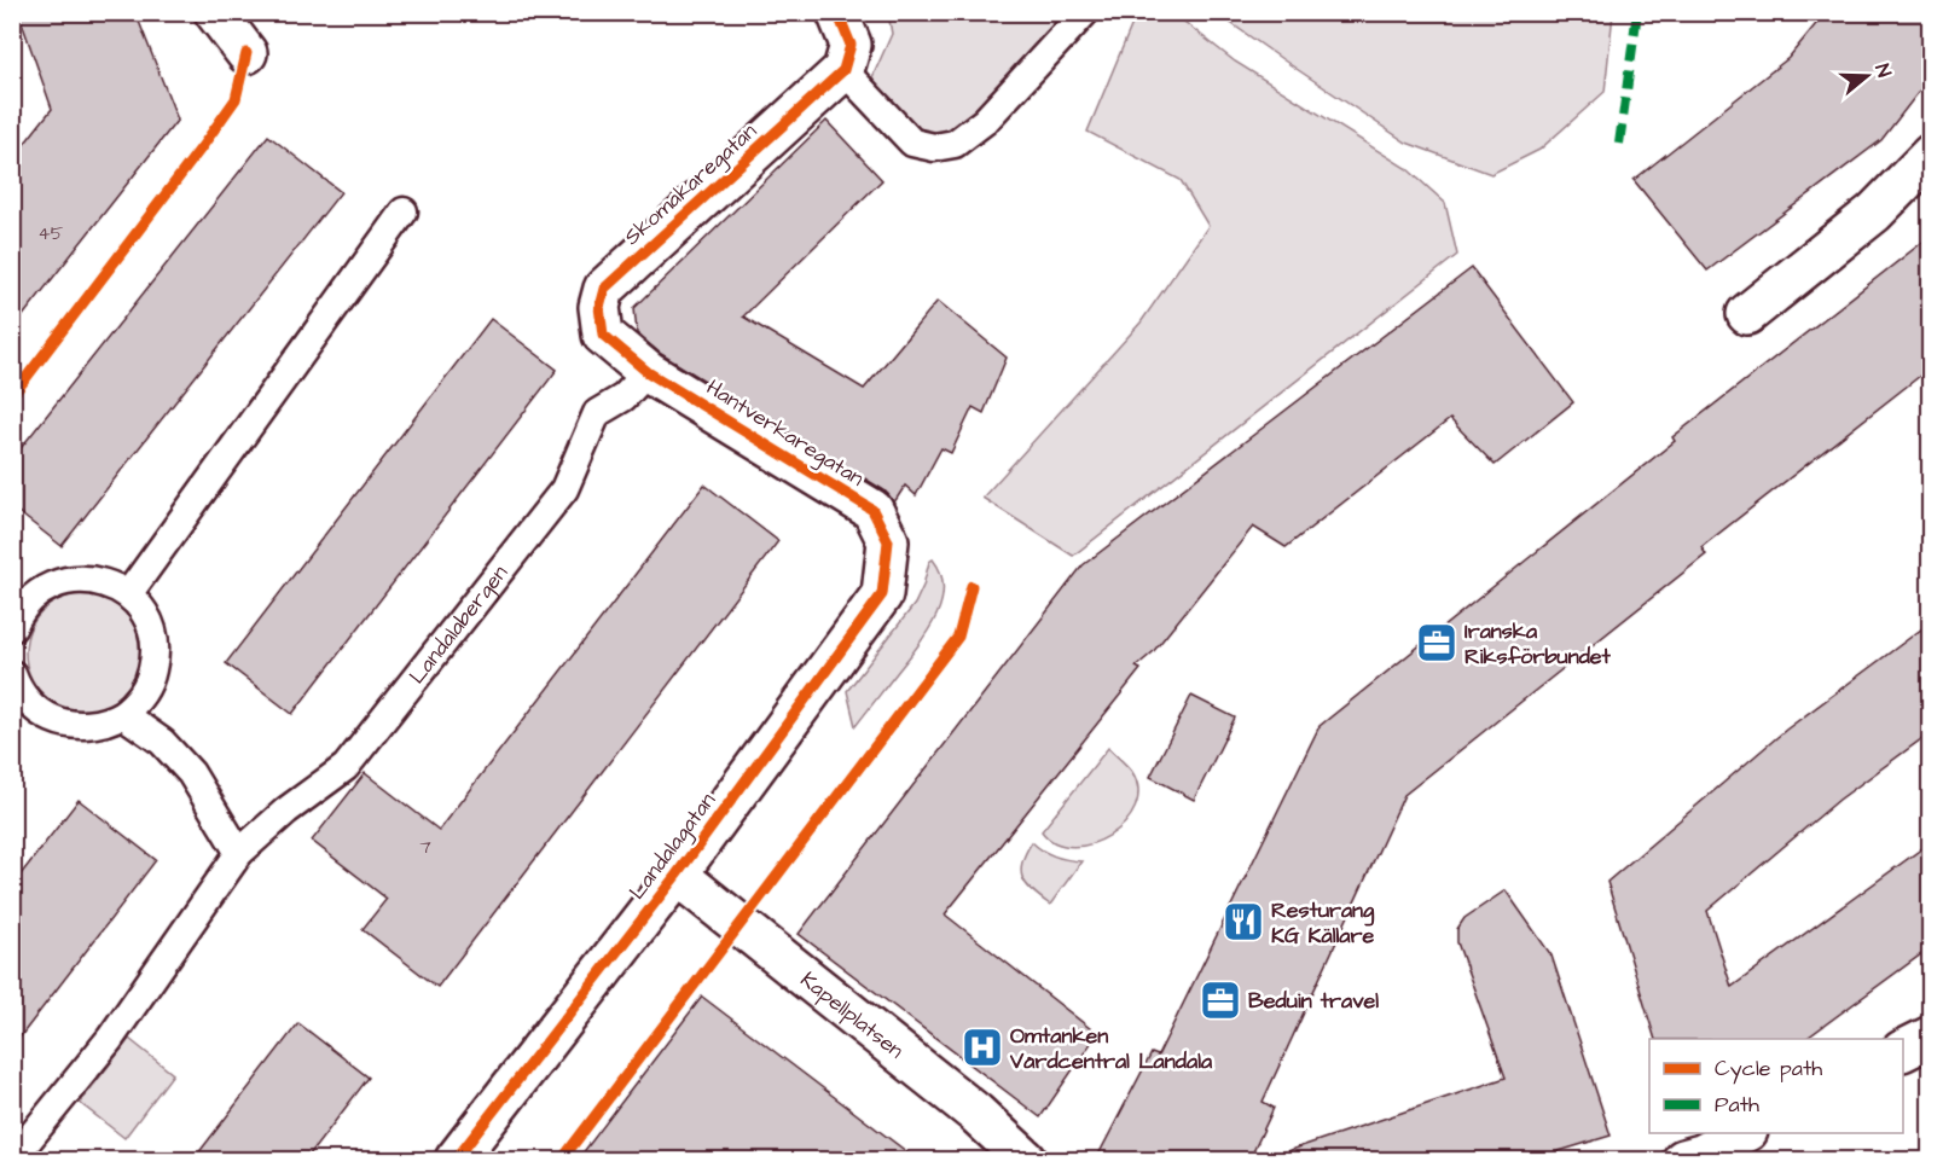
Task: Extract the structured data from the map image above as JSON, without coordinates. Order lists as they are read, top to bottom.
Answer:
{
  "streets": {
    "street": [
      "Skomakaregatan",
      "Hantverkaregatan",
      "Landalagatan",
      "Kapellplatsen"
    ],
    "lane": ["Landalabergen"]
  },
  "crossings": [
    ["Skomakaregatan", "Hantverkaregatan"],
    ["Skomakaregatan", "Landalabergen"],
    ["Hantverkaregatan", "Landalabergen"],
    ["Hantverkaregatan", "Landalagatan"],
    ["Landalagatan", "Kapellplatsen"]
  ],
  "places": {
    "office": ["Iranska Riksförbundet", "Beduin travel"],
    "restaurant": ["Resturang KG Källare"],
    "hospital": ["Omtanken Vårdcentral Landala"]
  },
  "house_numbers": ["45", "7"],
  "legend": ["Cycle path", "Path"],
  "north": "right"
}
